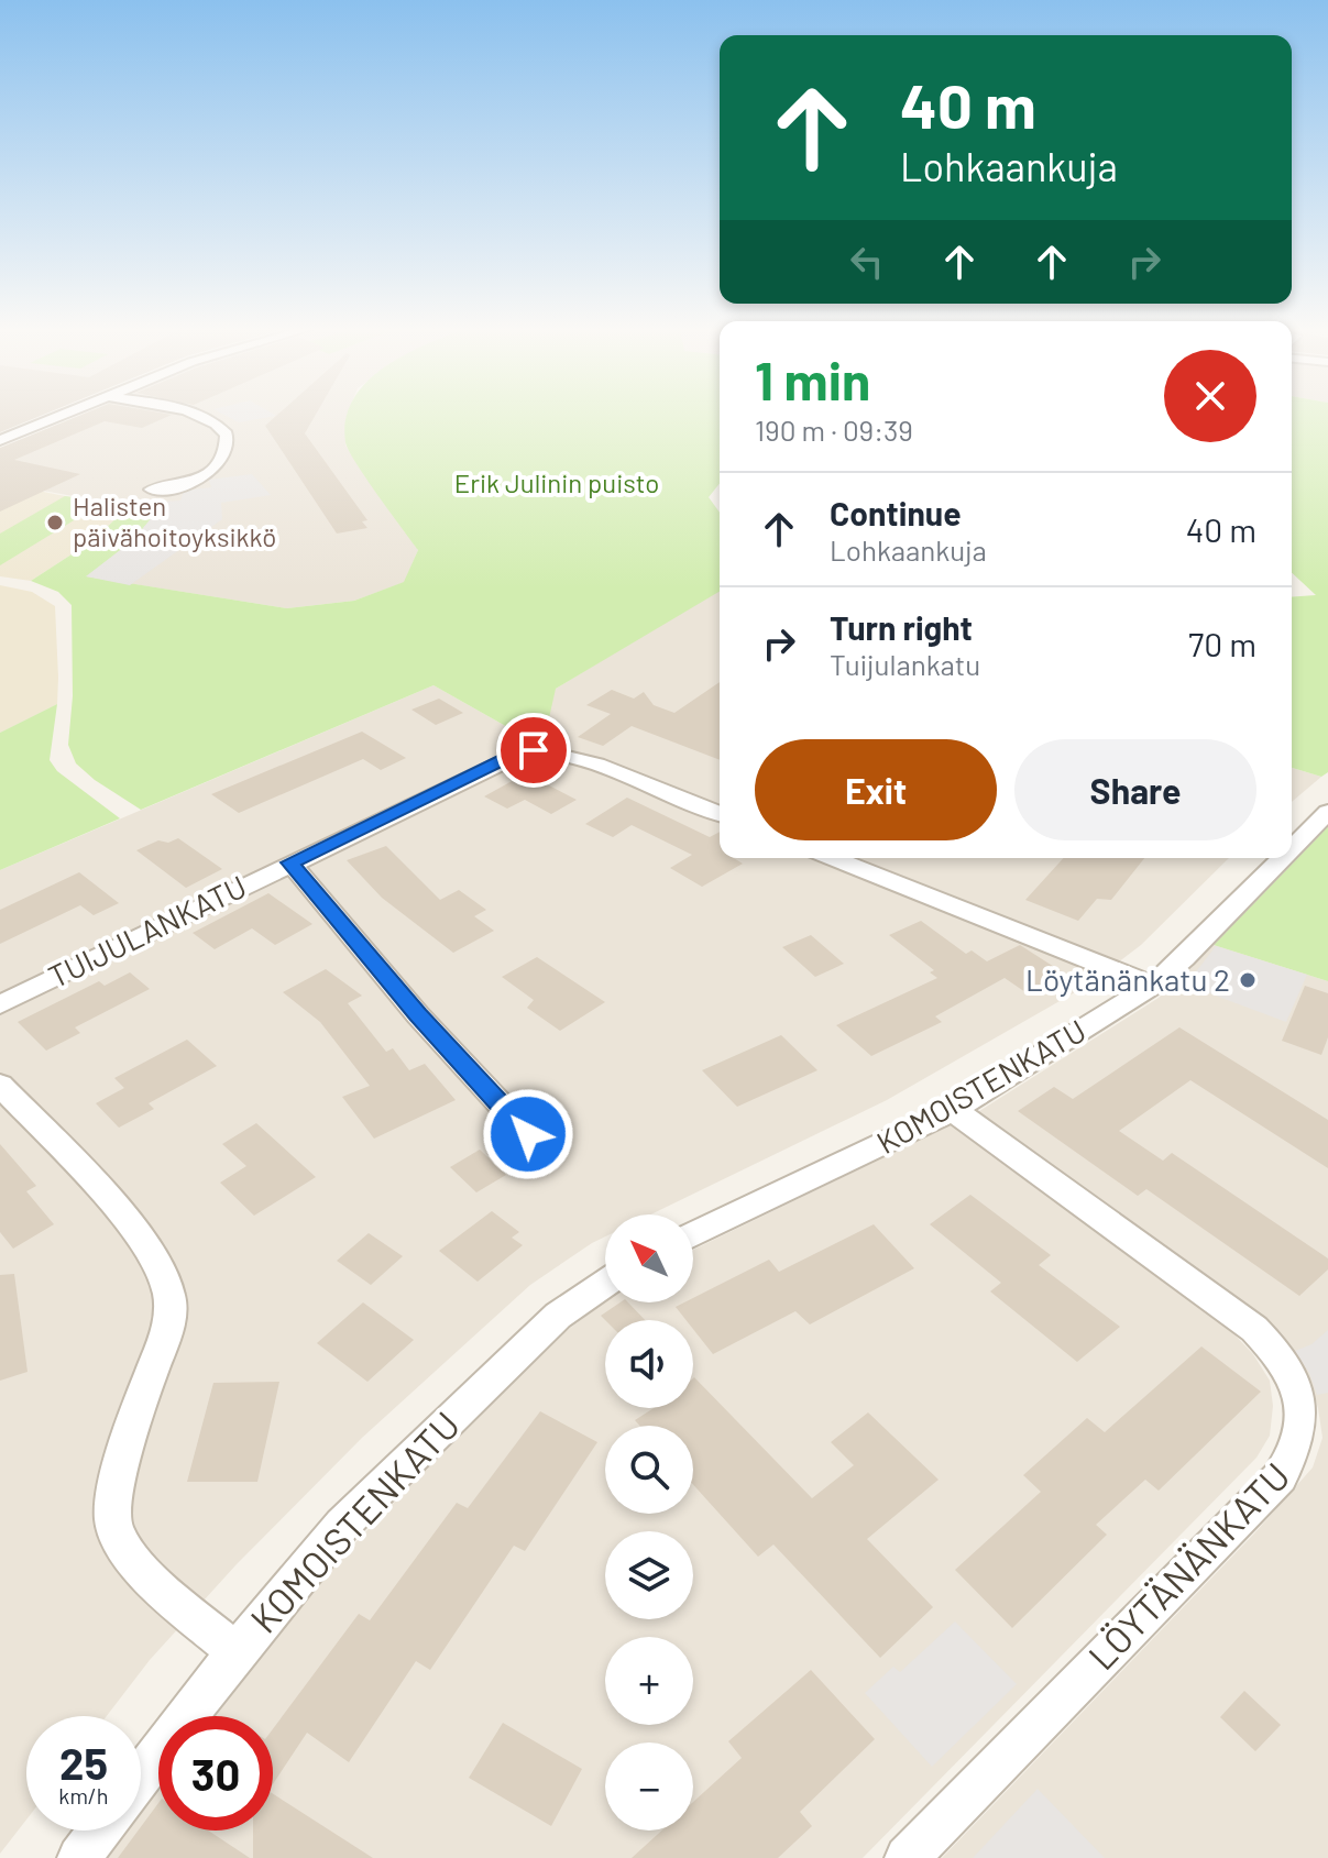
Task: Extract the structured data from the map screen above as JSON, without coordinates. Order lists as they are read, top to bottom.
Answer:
{
  "streets": {
    "street": ["TUIJULANKATU", "KOMOISTENKATU", "LÖYTÄNÄNKATU"]
  },
  "crossings": [
    ["KOMOISTENKATU", "LÖYTÄNÄNKATU"]
  ],
  "parks": ["Erik Julinin puisto"],
  "places": ["Halisten päivähoitoyksikkö", "Löytänänkatu 2"],
  "north": "top left",
  "page": {
    "turn": ["40 m", "Lohkaankuja"],
    "heading": ["1 min", "190 m · 09:39"],
    "list": [
      {
        "name": "Continue",
        "note": "Lohkaankuja",
        "value": "40 m"
      },
      {
        "name": "Turn right",
        "note": "Tuijulankatu",
        "value": "70 m"
      }
    ],
    "buttons": ["Exit", "Share"],
    "map_buttons": ["+", "−"],
    "speed": "25 km/h",
    "limit": "30"
  }
}
